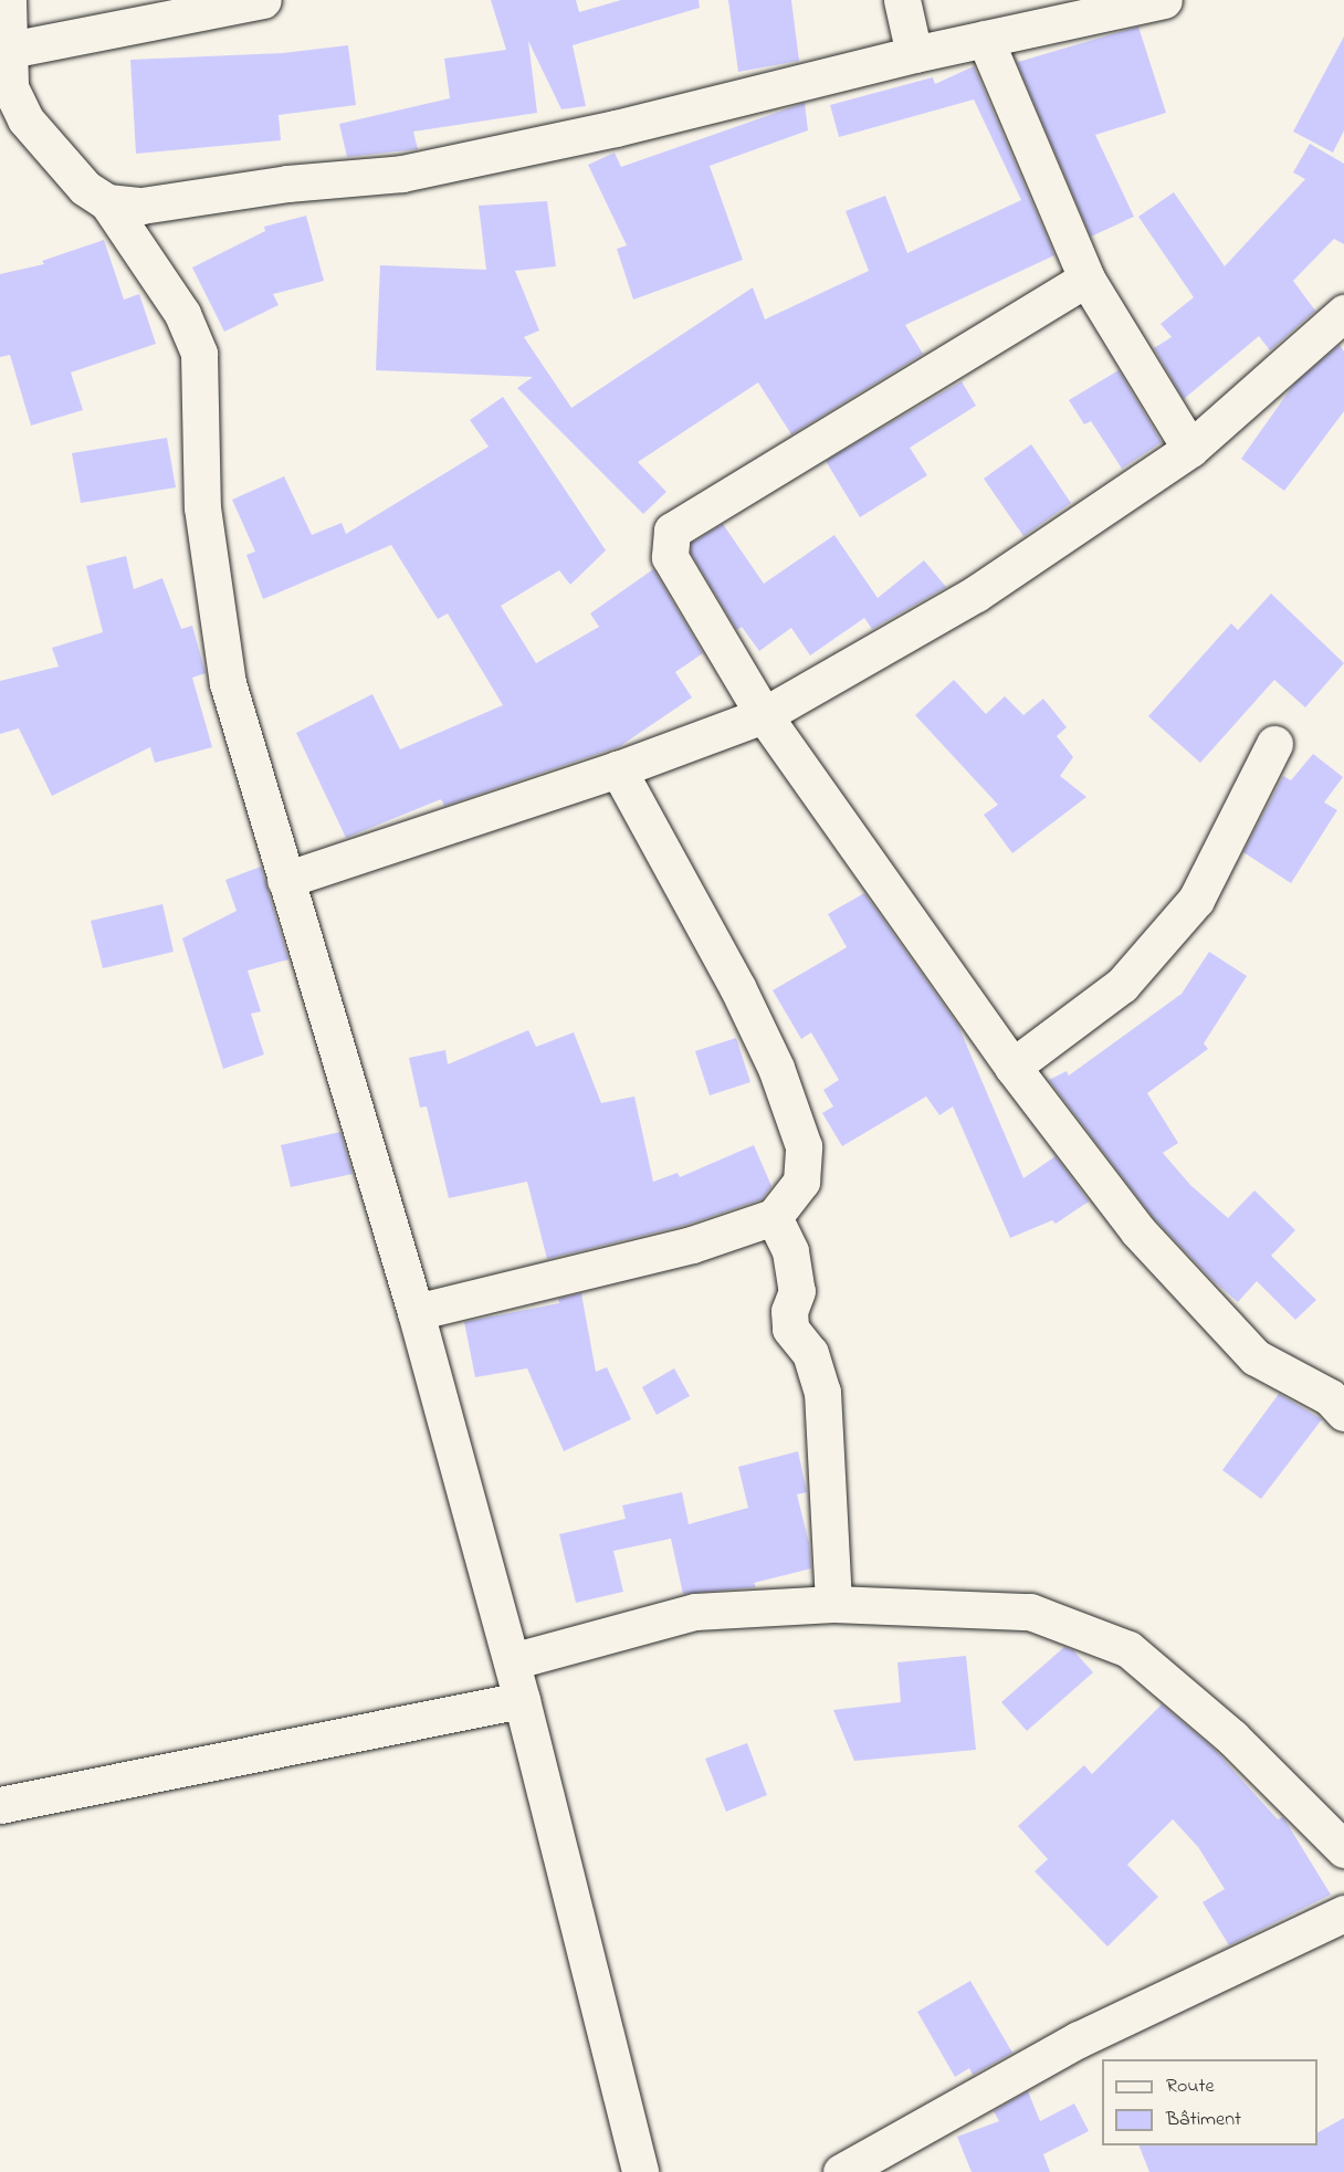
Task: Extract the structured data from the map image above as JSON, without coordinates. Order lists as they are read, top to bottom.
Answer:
{
  "legend": ["Route", "Bâtiment"]
}
